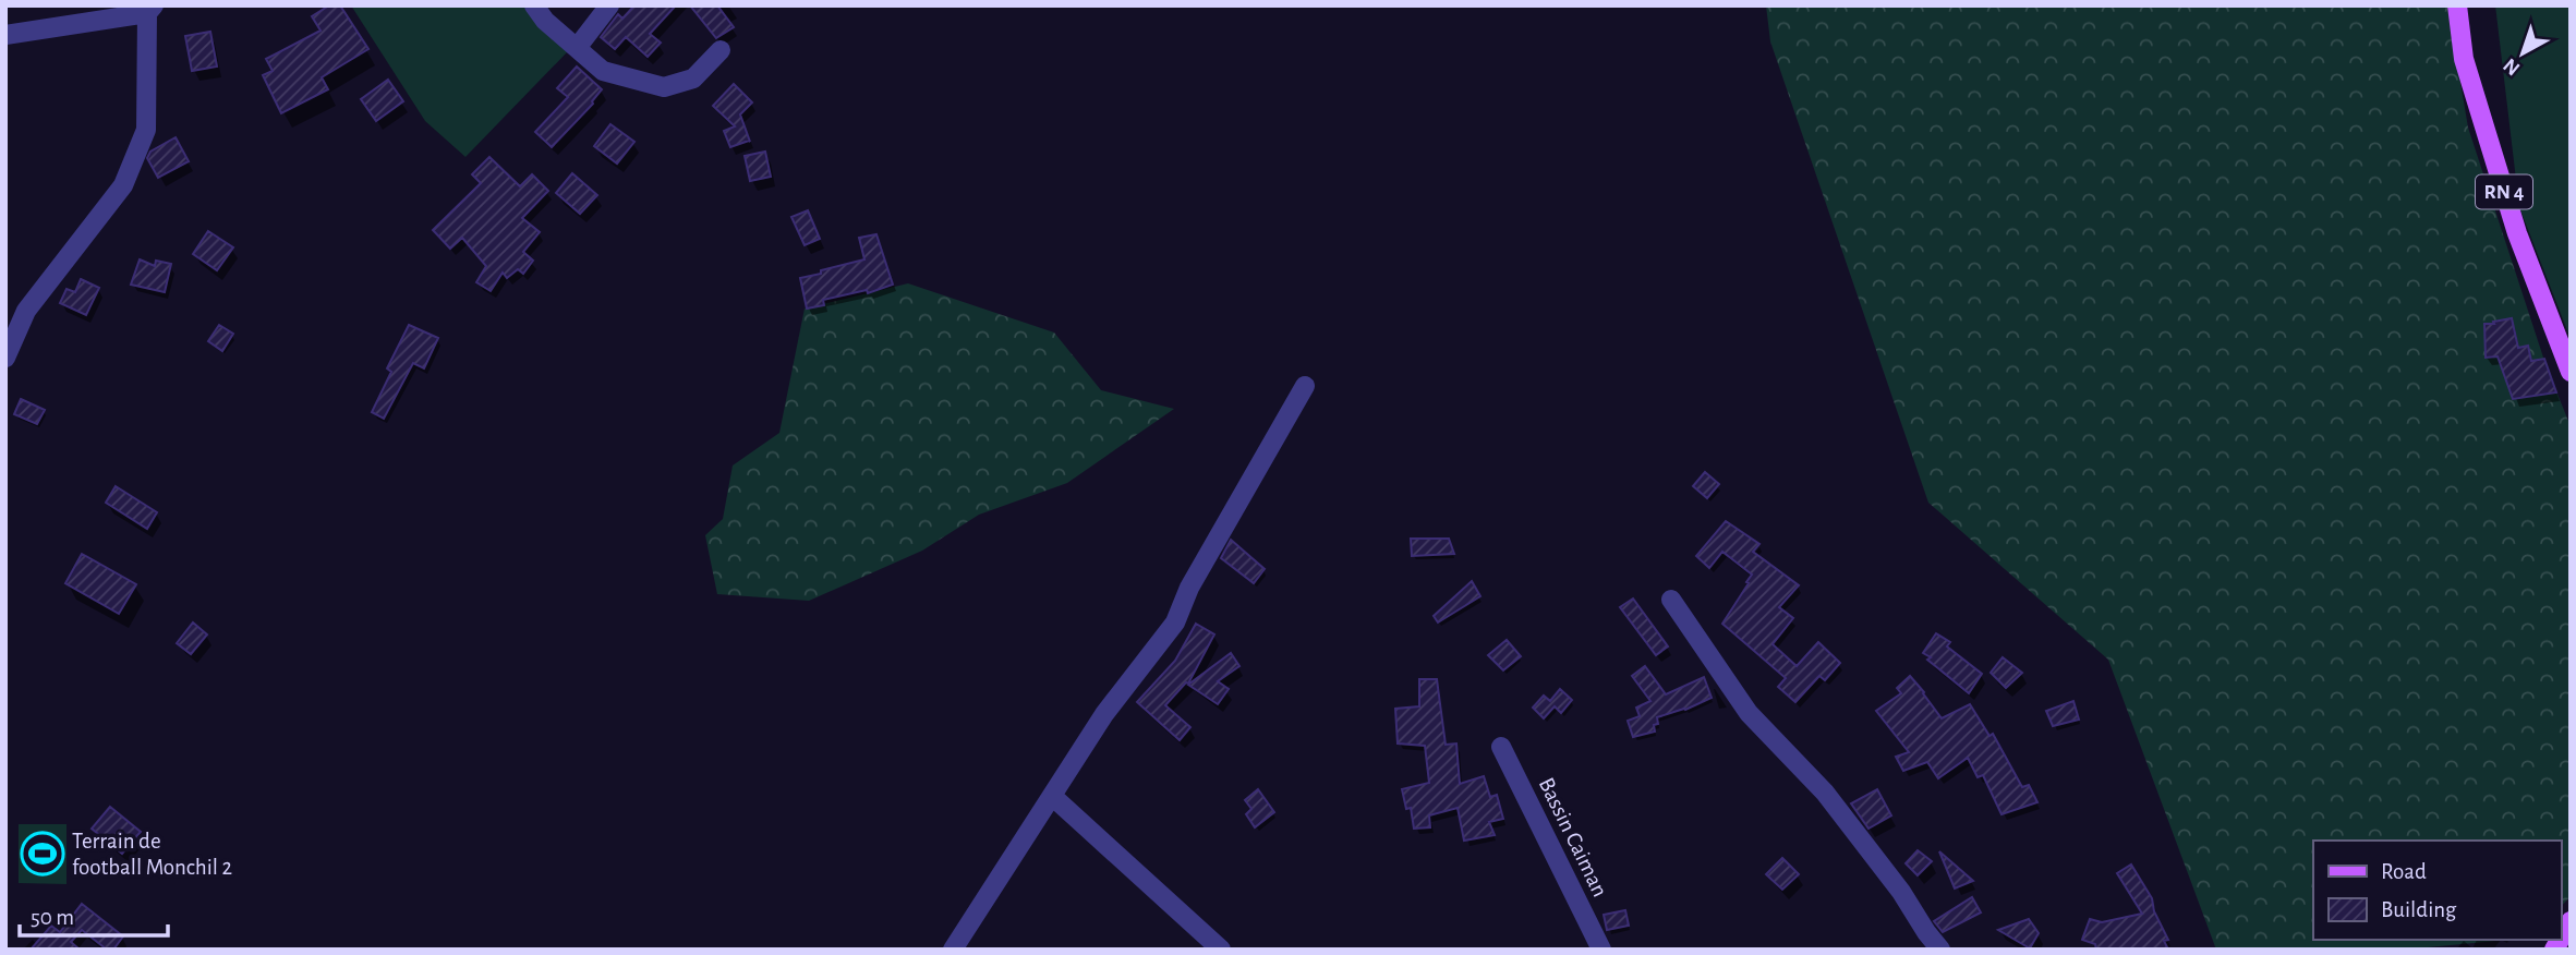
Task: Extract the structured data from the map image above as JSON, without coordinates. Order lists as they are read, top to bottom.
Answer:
{
  "streets": {
    "main road": ["RN 4"],
    "street": ["Bassin Caiman"]
  },
  "places": {
    "sports": ["Terrain de football Monchil 2"]
  },
  "legend": ["Road", "Building"],
  "scale_bar": "50 m",
  "north": "bottom left"
}
